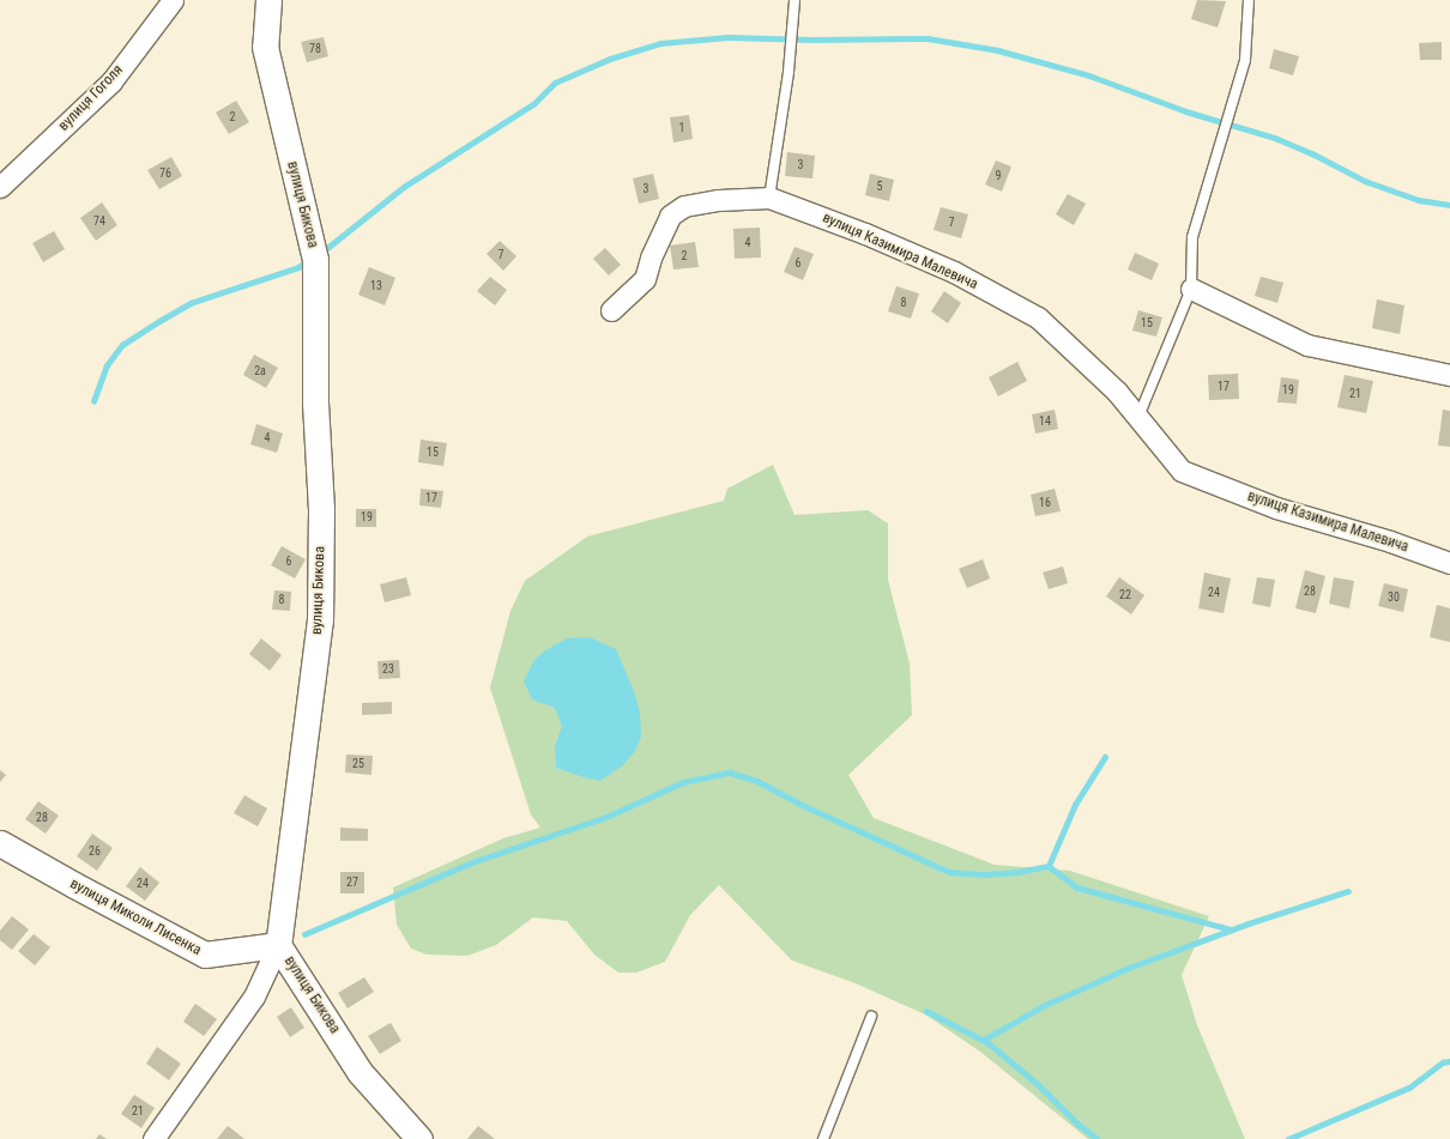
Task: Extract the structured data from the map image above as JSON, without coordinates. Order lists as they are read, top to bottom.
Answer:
{
  "streets": {
    "street": [
      "вулиця Гоголя",
      "вулиця Бикова",
      "вулиця Казимира Малевича",
      "вулиця Миколи Лисенка"
    ]
  },
  "crossings": [
    ["вулиця Бикова", "вулиця Миколи Лисенка"]
  ],
  "house_numbers": [
    "78",
    "2",
    "1",
    "3",
    "76",
    "9",
    "5",
    "3",
    "74",
    "7",
    "4",
    "7",
    "2",
    "6",
    "13",
    "8",
    "15",
    "2а",
    "17",
    "19",
    "21",
    "14",
    "4",
    "15",
    "17",
    "16",
    "19",
    "6",
    "28",
    "24",
    "22",
    "30",
    "8",
    "23",
    "25",
    "28",
    "26",
    "27",
    "24",
    "21"
  ]
}
